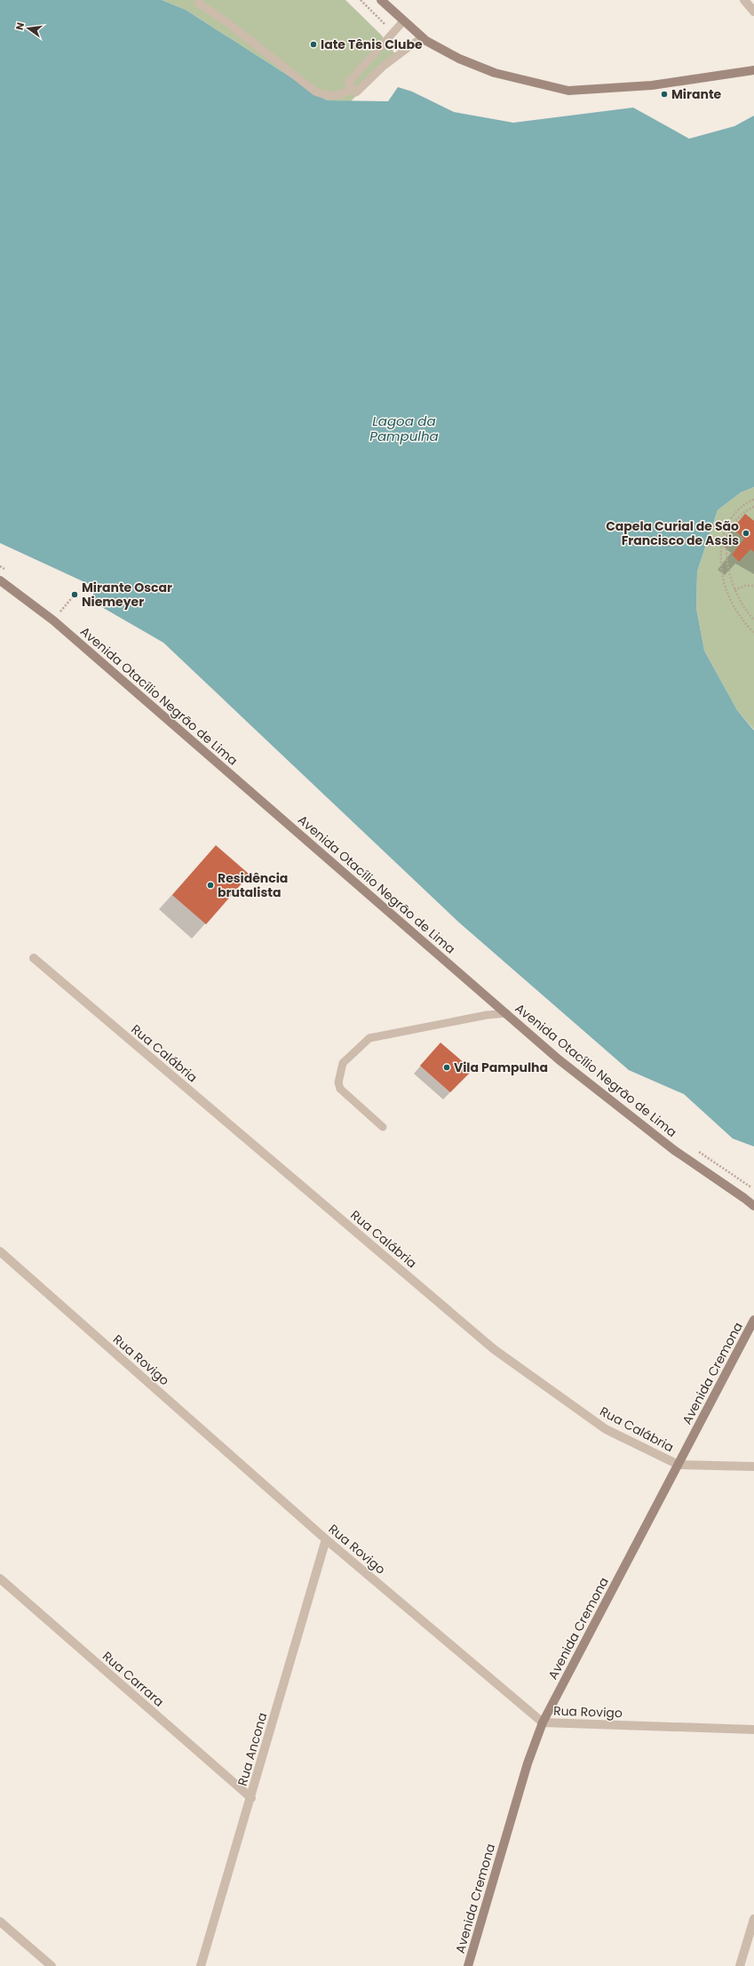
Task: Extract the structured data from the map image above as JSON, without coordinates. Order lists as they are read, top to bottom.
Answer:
{
  "streets": {
    "street": [
      "Avenida Otacílio Negrão de Lima",
      "Rua Calábria",
      "Rua Rovigo",
      "Avenida Cremona",
      "Rua Carrara",
      "Rua Ancona"
    ]
  },
  "crossings": [
    ["Rua Calábria", "Avenida Cremona"],
    ["Rua Rovigo", "Avenida Cremona"],
    ["Rua Rovigo", "Rua Ancona"],
    ["Rua Carrara", "Rua Ancona"]
  ],
  "water": ["Lagoa da Pampulha"],
  "places": [
    "Iate Tênis Clube",
    "Mirante",
    "Capela Curial de São Francisco de Assis",
    "Mirante Oscar Niemeyer",
    "Residência brutalista",
    "Vila Pampulha"
  ],
  "north": "left"
}
